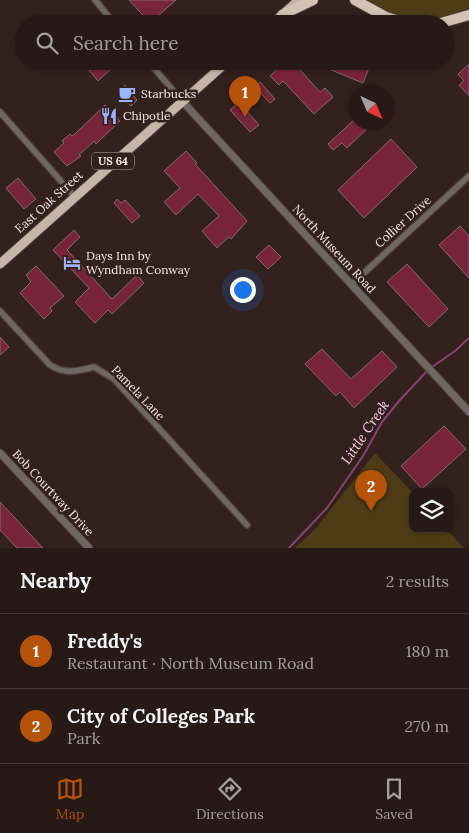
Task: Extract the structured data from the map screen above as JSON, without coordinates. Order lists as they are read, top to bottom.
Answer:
{
  "streets": {
    "highway": ["US 64", "East Oak Street"],
    "street": [
      "Collier Drive",
      "North Museum Road",
      "Pamela Lane",
      "Bob Courtway Drive"
    ]
  },
  "crossings": [
    ["East Oak Street", "North Museum Road"],
    ["Collier Drive", "North Museum Road"]
  ],
  "water": ["Little Creek"],
  "places": {
    "cafe": ["Starbucks"],
    "restaurant": ["Chipotle"],
    "hotel": ["Days Inn by Wyndham Conway"]
  },
  "north": "bottom right",
  "page": {
    "search": "Search here",
    "pins": ["1", "2"],
    "heading": ["Nearby", "2 results"],
    "list": [
      {
        "mark": "1",
        "name": "Freddy's",
        "note": "Restaurant · North Museum Road",
        "value": "180 m"
      },
      {
        "mark": "2",
        "name": "City of Colleges Park",
        "note": "Park",
        "value": "270 m"
      }
    ],
    "nav": ["Map", "Directions", "Saved"]
  }
}
